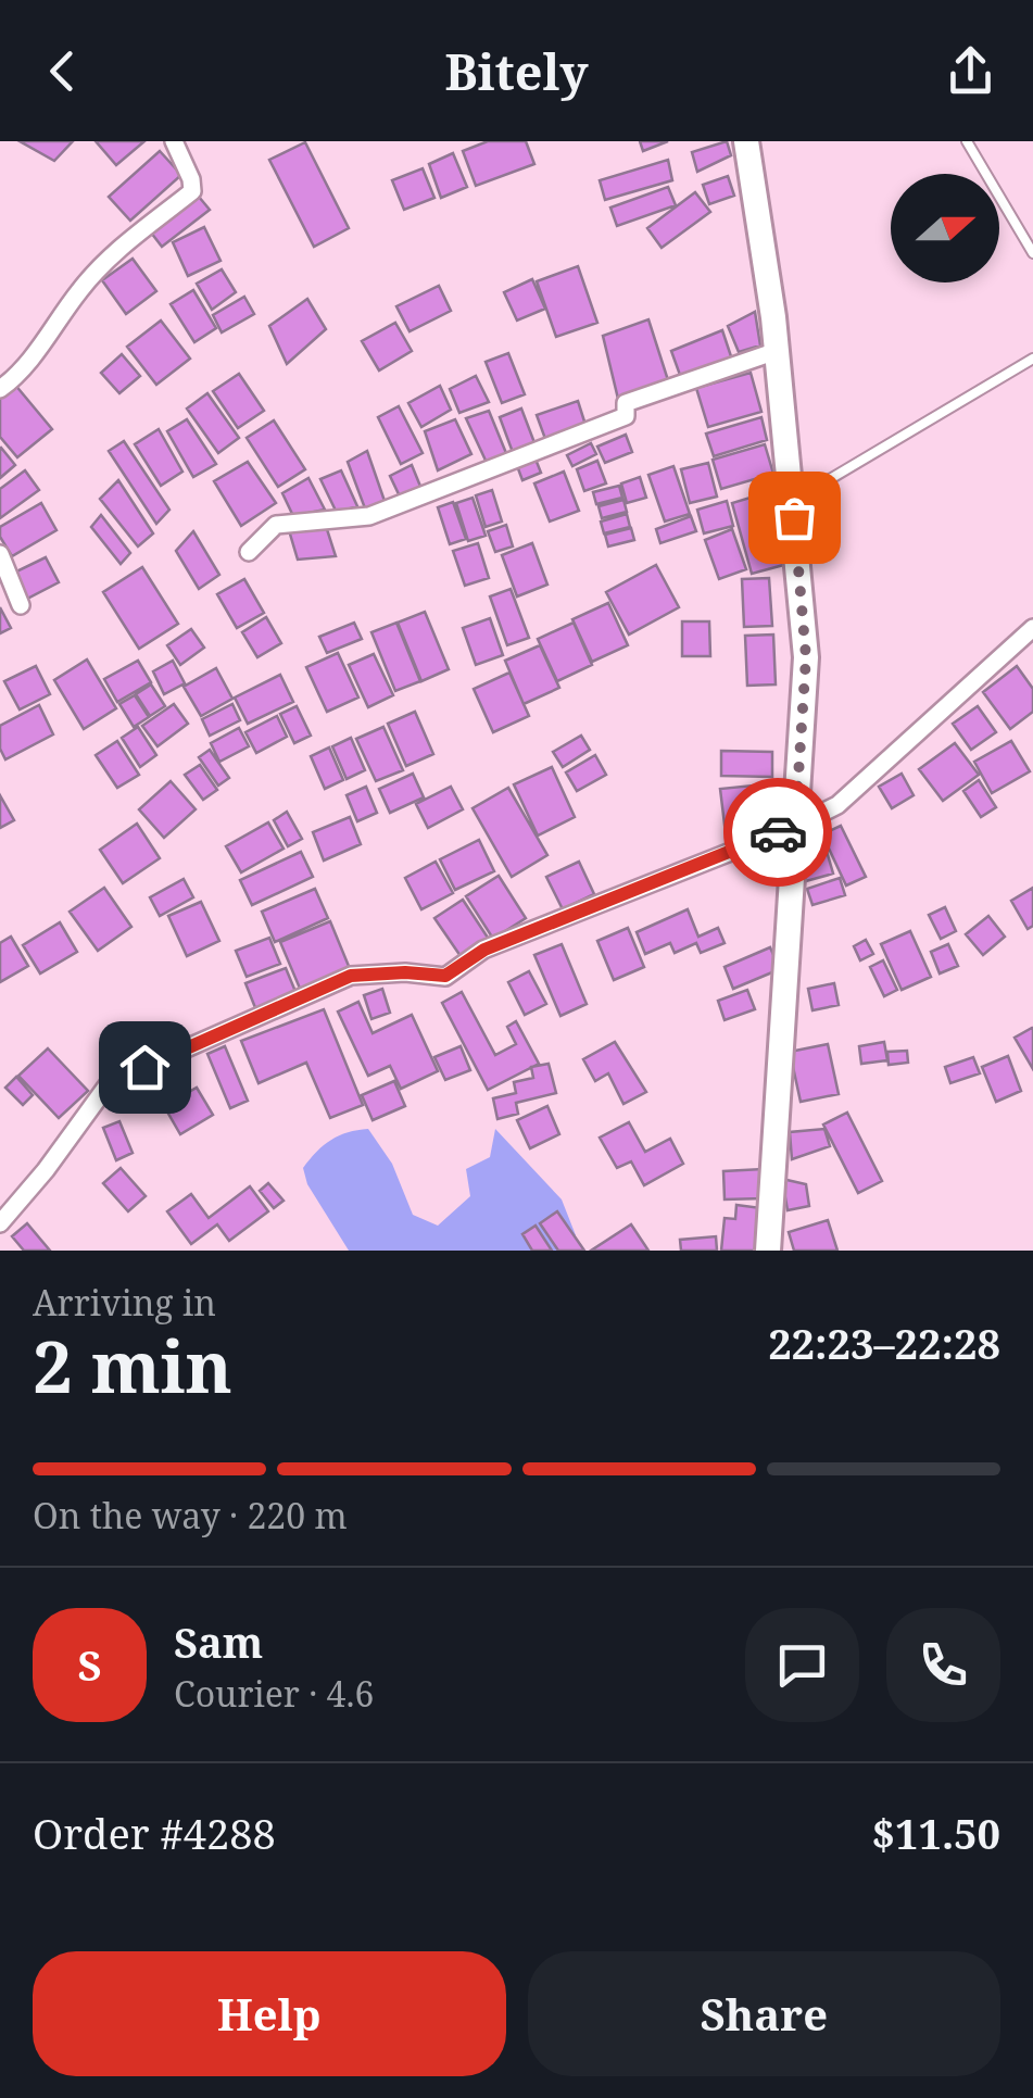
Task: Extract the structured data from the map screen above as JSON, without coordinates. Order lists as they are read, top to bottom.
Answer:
{
  "north": "right",
  "page": {
    "header": "Bitely",
    "heading": ["2 min", "Arriving in", "22:23–22:28"],
    "panel": [
      "Sam",
      "Courier · 4.6",
      "Order #4288",
      "$11.50"
    ],
    "bar": "On the way · 220 m",
    "round": "S",
    "buttons": ["Help", "Share"]
  }
}
